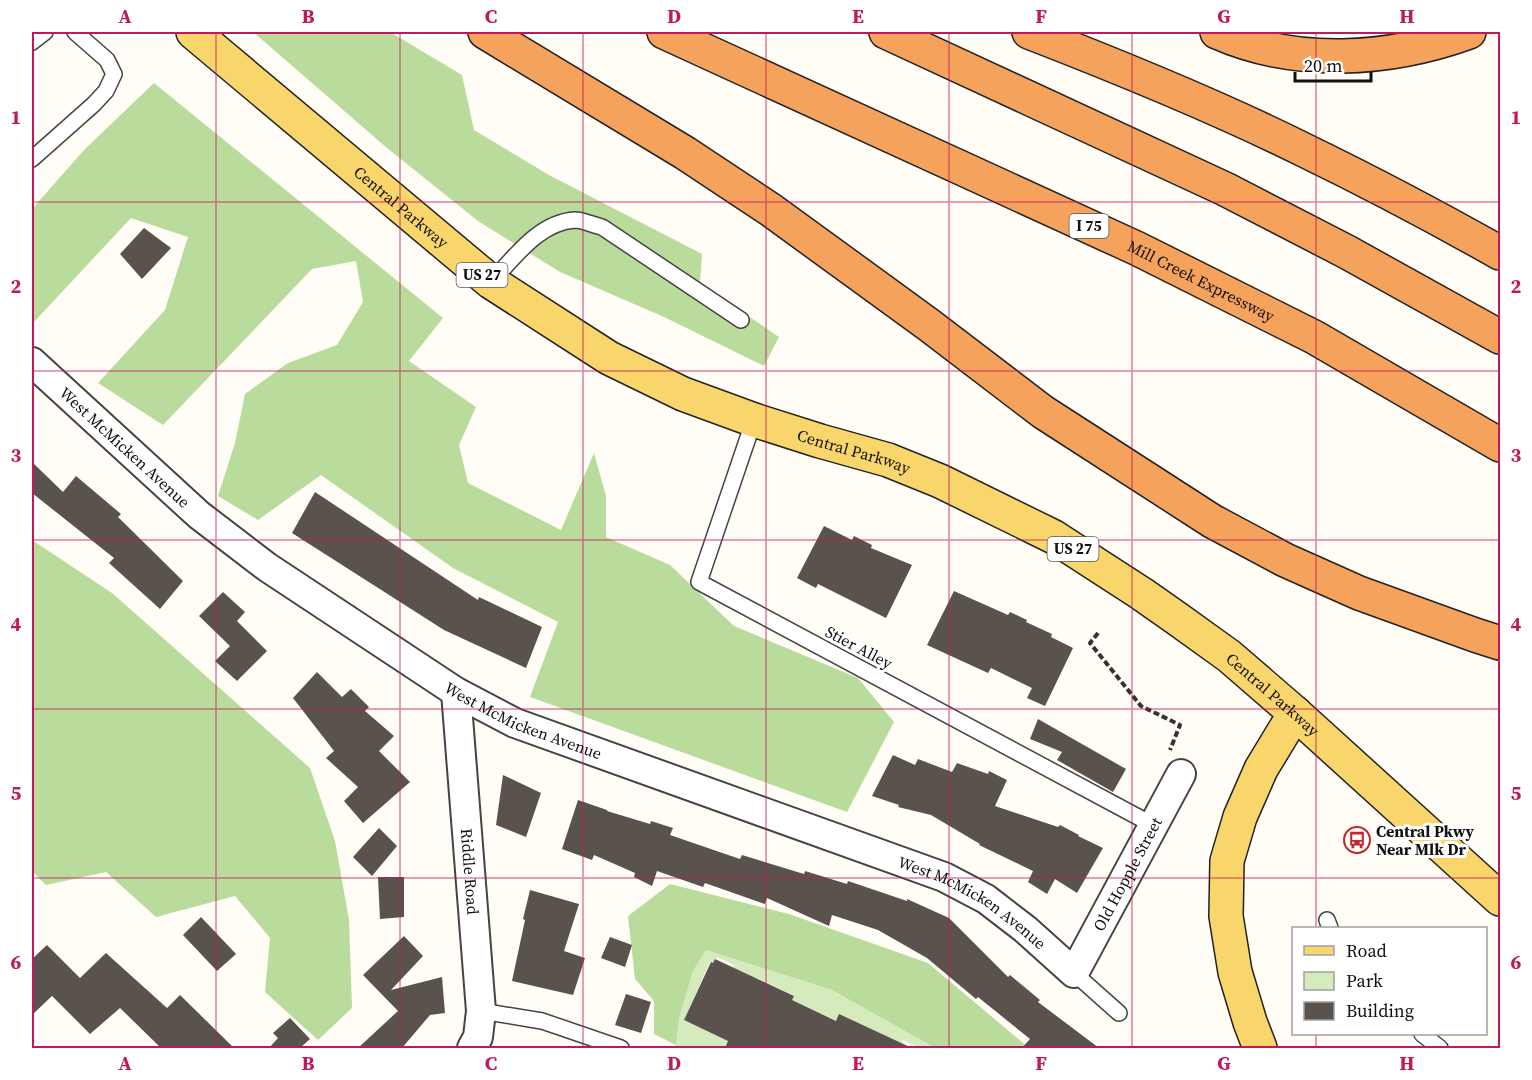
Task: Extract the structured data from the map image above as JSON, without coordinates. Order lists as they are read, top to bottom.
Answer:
{
  "streets": {
    "highway": ["I 75", "Mill Creek Expressway"],
    "main road": ["Central Parkway", "US 27"],
    "street": ["West McMicken Avenue", "Riddle Road", "Old Hopple Street"],
    "lane": ["Stier Alley"]
  },
  "crossings": [
    ["Central Parkway", "Stier Alley"],
    ["West McMicken Avenue", "Riddle Road"],
    ["West McMicken Avenue", "Old Hopple Street"],
    ["Stier Alley", "Old Hopple Street"]
  ],
  "places": {
    "bus stop": ["Central Pkwy Near Mlk Dr"]
  },
  "legend": ["Road", "Park", "Building"],
  "scale_bar": "20 m",
  "grid": {
    "columns": [
      "A",
      "B",
      "C",
      "D",
      "E",
      "F",
      "G",
      "H"
    ],
    "rows": [
      "1",
      "2",
      "3",
      "4",
      "5",
      "6"
    ]
  }
}
